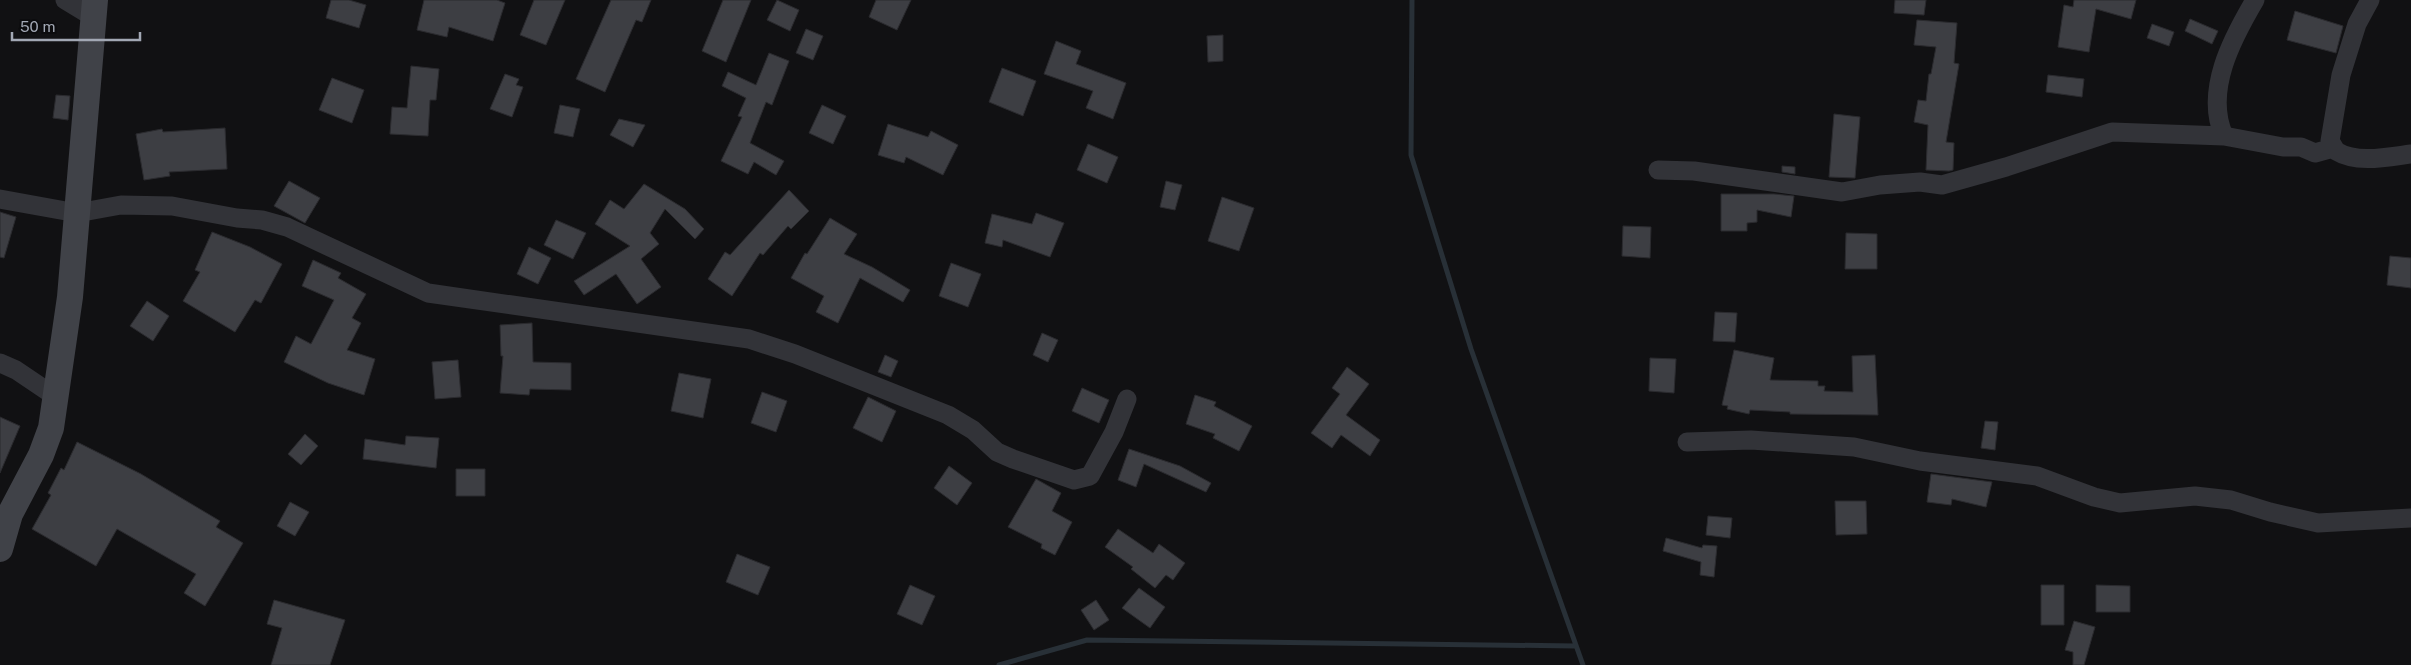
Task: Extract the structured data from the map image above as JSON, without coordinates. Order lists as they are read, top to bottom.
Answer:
{
  "scale_bar": "50 m"
}
